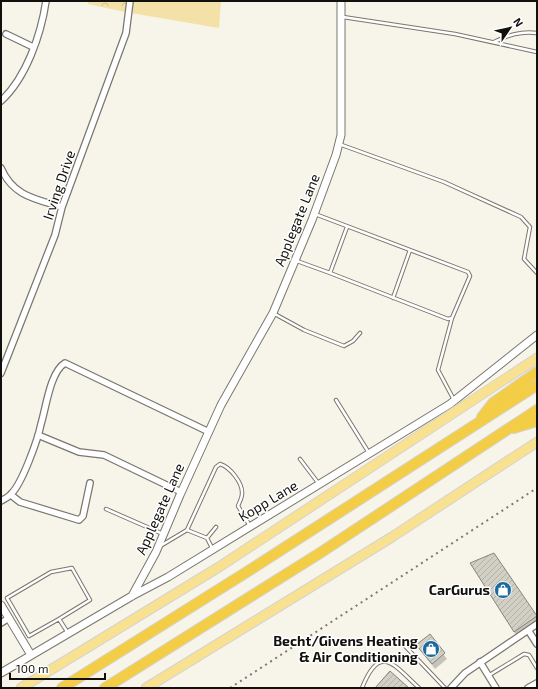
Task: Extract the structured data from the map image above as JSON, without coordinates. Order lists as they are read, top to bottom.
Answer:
{
  "streets": {
    "street": ["Irving Drive", "Applegate Lane", "Kopp Lane"]
  },
  "crossings": [
    ["Applegate Lane", "Kopp Lane"]
  ],
  "places": {
    "shop": ["CarGurus", "Becht/Givens Heating & Air Conditioning"]
  },
  "scale_bar": "100 m",
  "north": "top right"
}
